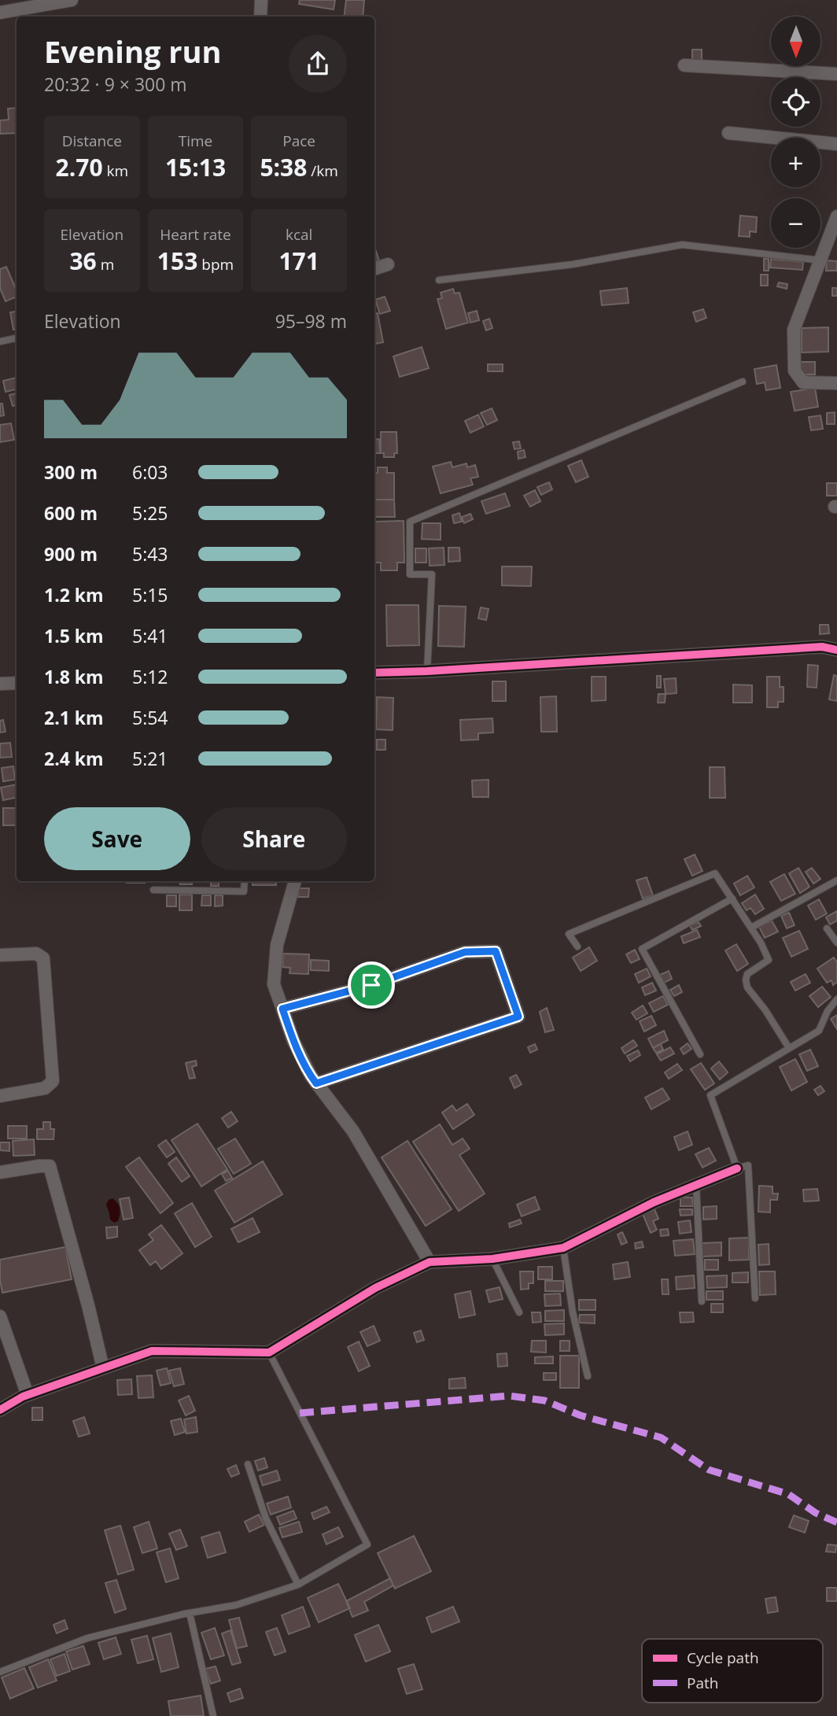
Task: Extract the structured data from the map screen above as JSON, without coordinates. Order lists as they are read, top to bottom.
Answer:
{
  "legend": ["Cycle path", "Path"],
  "north": "bottom",
  "page": {
    "map_buttons": ["+", "−"],
    "heading": ["Evening run", "20:32 · 9 × 300 m"],
    "stats": [
      ["Distance", "2.70 km"],
      ["Time", "15:13"],
      ["Pace", "5:38 /km"],
      ["Elevation", "36 m"],
      ["Heart rate", "153 bpm"],
      ["kcal", "171"]
    ],
    "chart": ["Elevation", "95–98 m"],
    "list": [
      {
        "name": "300 m",
        "note": "6:03"
      },
      {
        "name": "600 m",
        "note": "5:25"
      },
      {
        "name": "900 m",
        "note": "5:43"
      },
      {
        "name": "1.2 km",
        "note": "5:15"
      },
      {
        "name": "1.5 km",
        "note": "5:41"
      },
      {
        "name": "1.8 km",
        "note": "5:12"
      },
      {
        "name": "2.1 km",
        "note": "5:54"
      },
      {
        "name": "2.4 km",
        "note": "5:21"
      }
    ],
    "buttons": ["Save", "Share"]
  }
}
